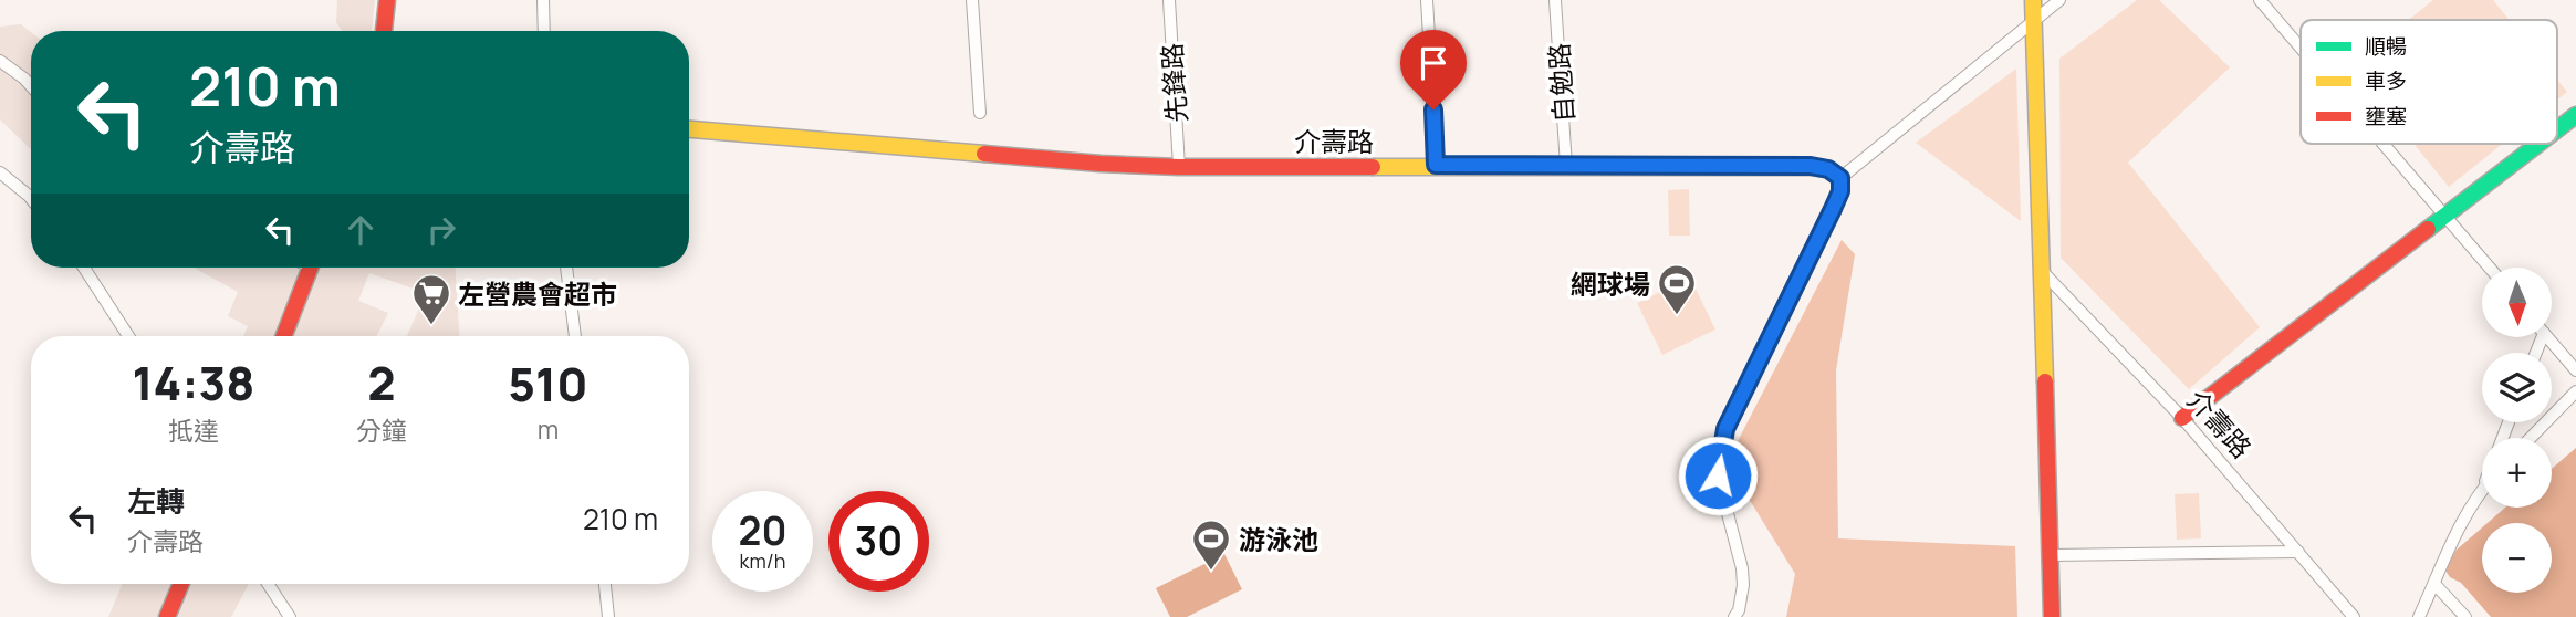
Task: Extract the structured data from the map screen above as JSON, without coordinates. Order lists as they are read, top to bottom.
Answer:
{
  "streets": {
    "street": ["先鋒路", "自勉路", "介壽路"]
  },
  "crossings": [
    ["先鋒路", "介壽路"],
    ["自勉路", "介壽路"]
  ],
  "places": {
    "sports": ["網球場", "游泳池"],
    "supermarket": ["左營農會超市"]
  },
  "legend": ["順暢", "車多", "壅塞"],
  "north": "bottom",
  "page": {
    "turn": ["210 m", "介壽路"],
    "map_buttons": ["+", "−"],
    "eta": [
      "14:38",
      "抵達",
      "2",
      "分鐘",
      "510",
      "m"
    ],
    "list": [
      {
        "name": "左轉",
        "note": "介壽路",
        "value": "210 m"
      }
    ],
    "speed": "20 km/h",
    "limit": "30"
  }
}
